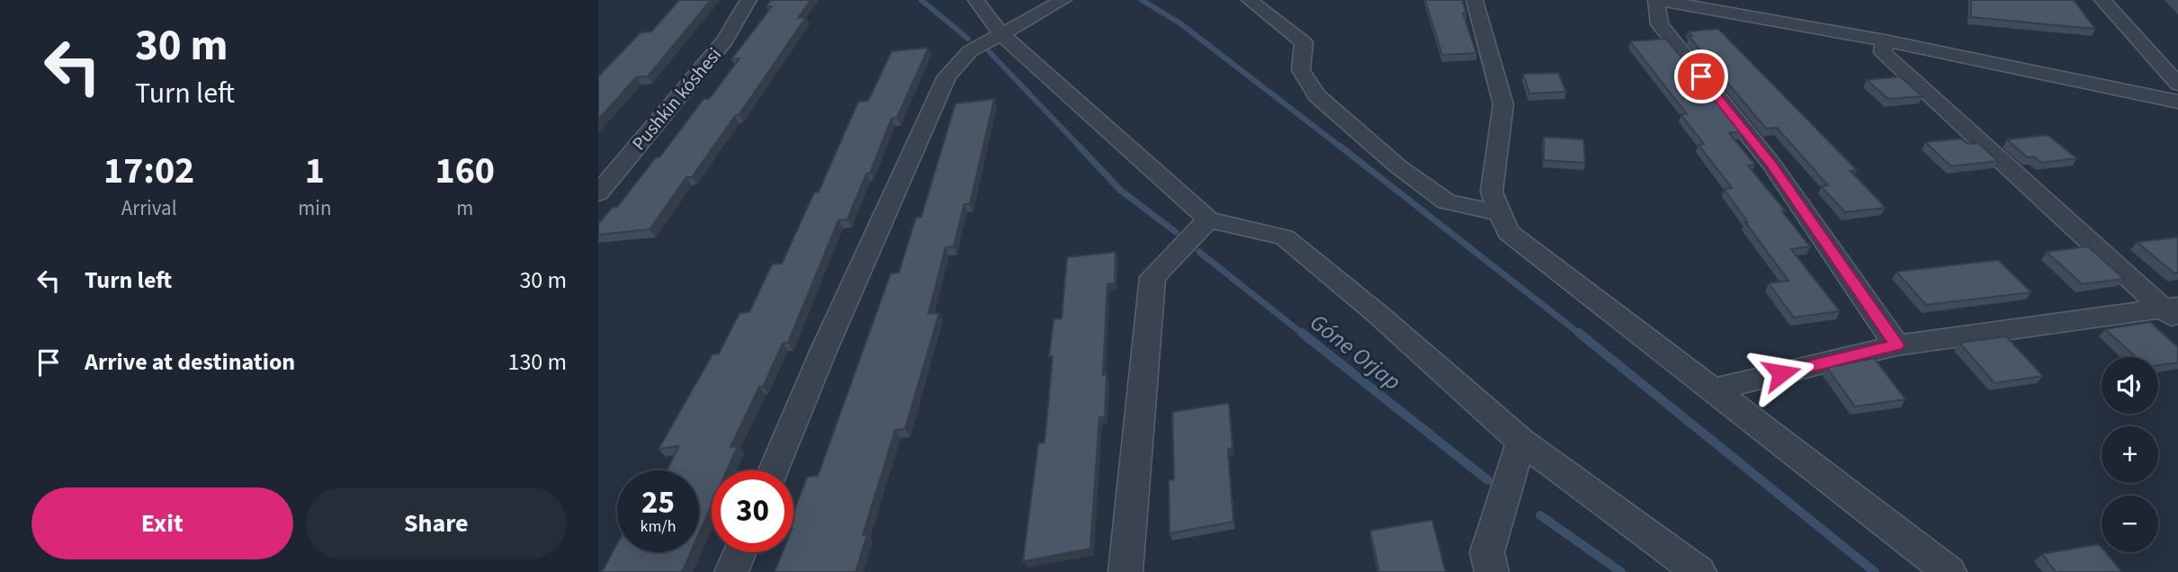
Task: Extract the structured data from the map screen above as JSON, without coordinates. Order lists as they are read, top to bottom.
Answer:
{
  "streets": {
    "street": ["Pushkin kóshesi"]
  },
  "water": ["Góne Orjap"],
  "page": {
    "turn": ["30 m", "Turn left"],
    "eta": [
      "17:02",
      "Arrival",
      "1",
      "min",
      "160",
      "m"
    ],
    "list": [
      {
        "name": "Turn left",
        "value": "30 m"
      },
      {
        "name": "Arrive at destination",
        "value": "130 m"
      }
    ],
    "map_buttons": ["+", "−"],
    "speed": "25 km/h",
    "limit": "30",
    "buttons": ["Exit", "Share"]
  }
}
